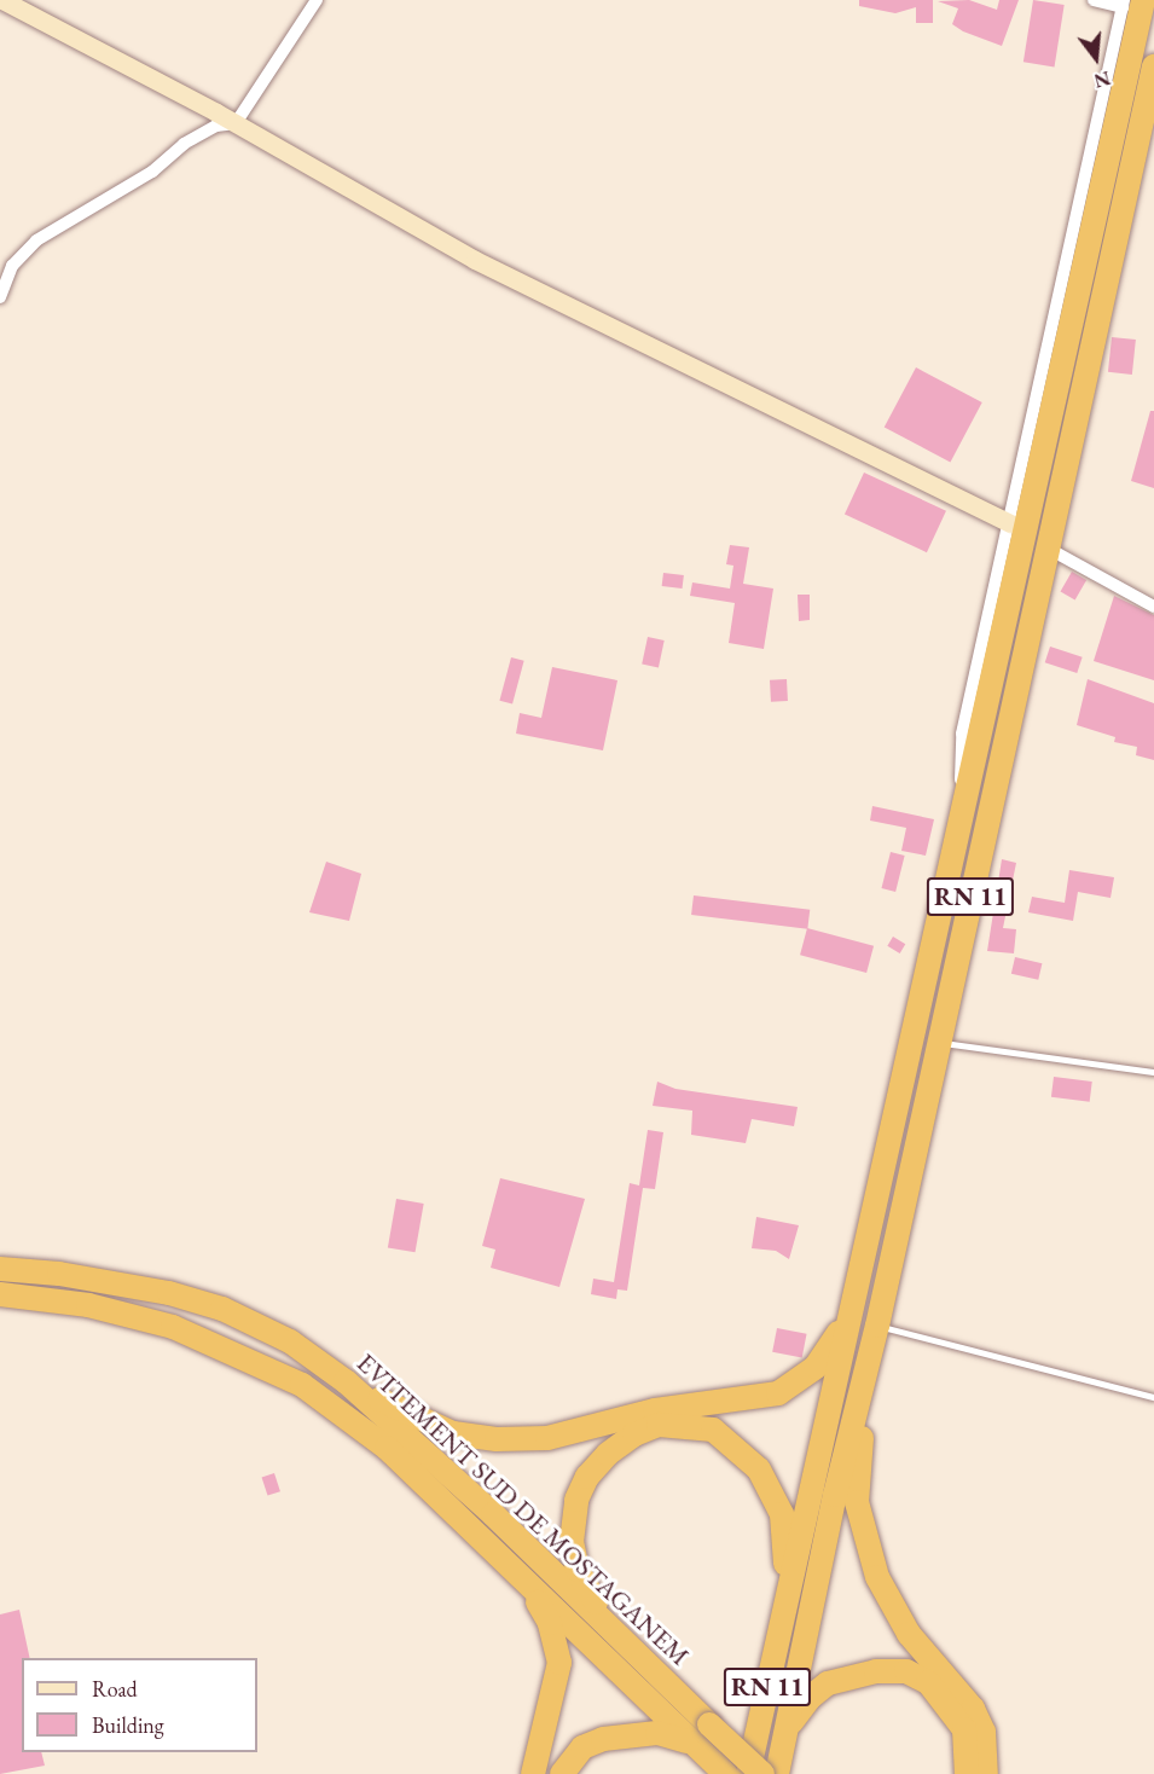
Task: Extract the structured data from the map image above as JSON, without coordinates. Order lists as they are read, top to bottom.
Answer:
{
  "streets": {
    "highway": ["RN 11", "EVITEMENT SUD DE MOSTAGANEM"]
  },
  "legend": ["Road", "Building"],
  "north": "bottom"
}
